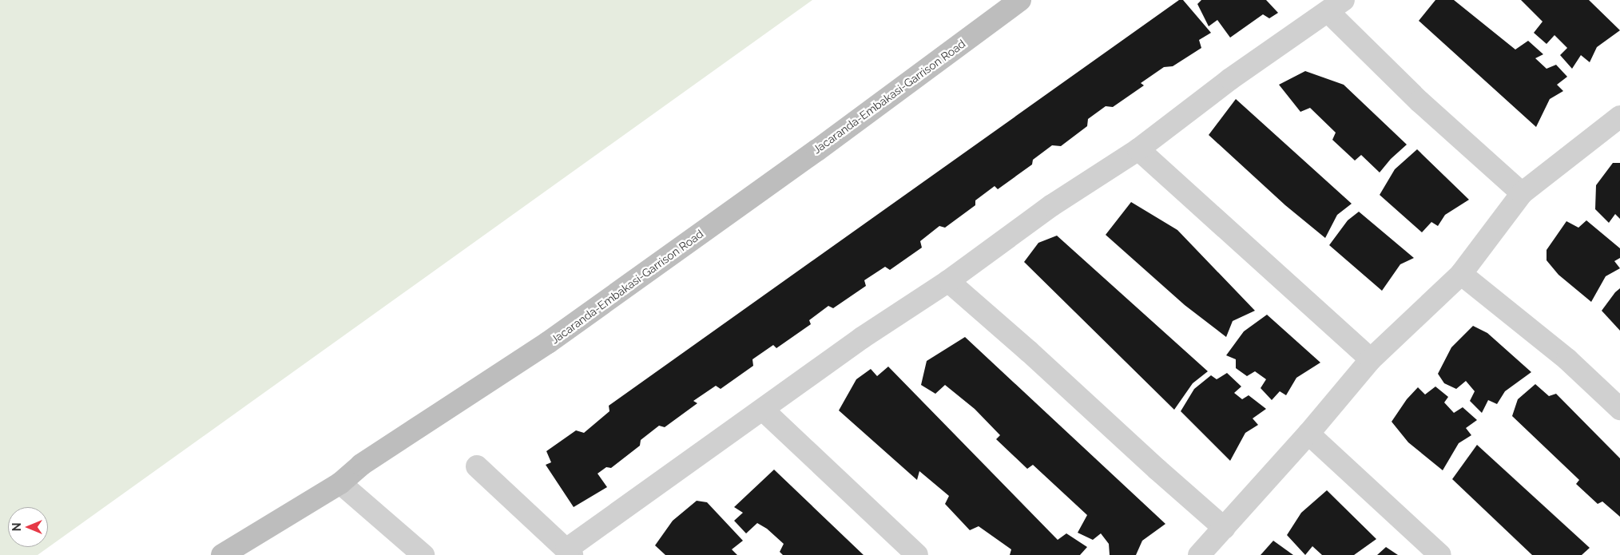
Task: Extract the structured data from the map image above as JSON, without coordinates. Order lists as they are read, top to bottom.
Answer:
{
  "streets": {
    "street": ["Jacaranda-Embakasi-Garrison Road"]
  },
  "north": "left"
}
